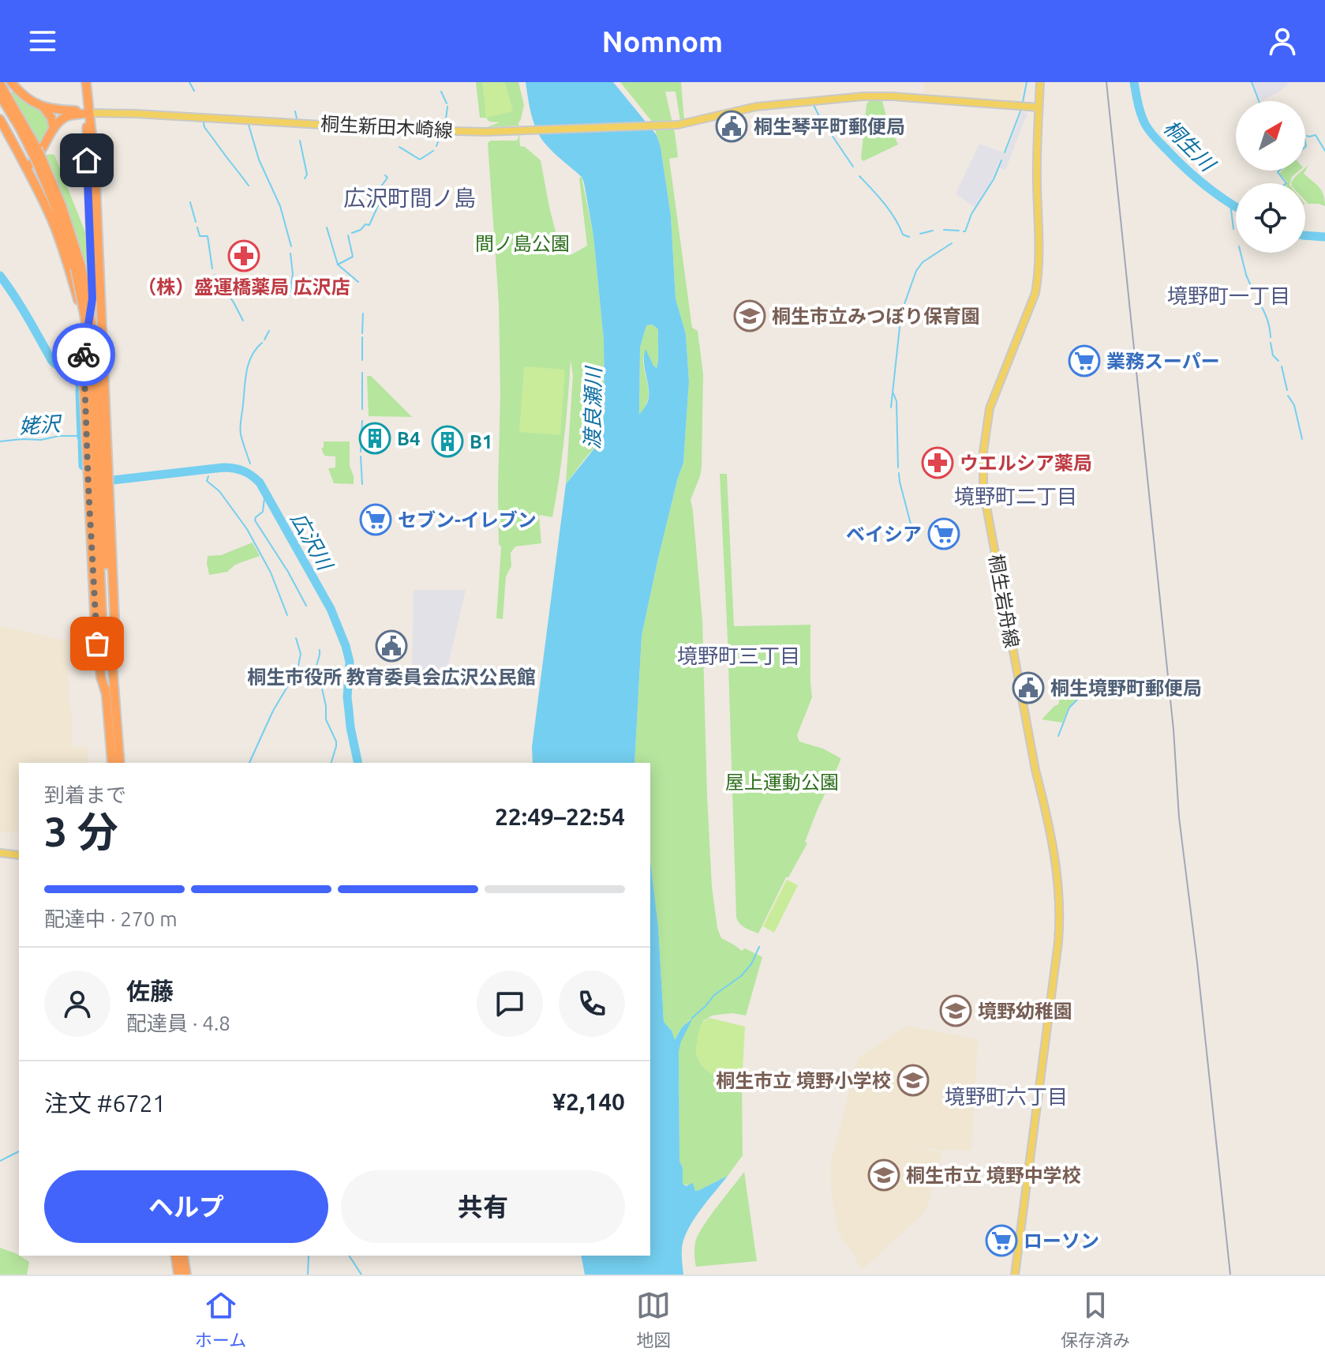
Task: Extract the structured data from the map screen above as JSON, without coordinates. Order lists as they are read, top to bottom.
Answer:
{
  "streets": {
    "main road": ["桐生新田木崎線", "桐生岩舟線"]
  },
  "crossings": [
    ["桐生新田木崎線", "桐生岩舟線"]
  ],
  "districts": [
    "広沢町間ノ島",
    "境野町一丁目",
    "境野町二丁目",
    "境野町三丁目",
    "境野町六丁目"
  ],
  "water": [
    "桐生川",
    "渡良瀬川",
    "姥沢",
    "広沢川"
  ],
  "parks": ["間ノ島公園", "屋上運動公園"],
  "places": {
    "public building": ["桐生琴平町郵便局", "桐生市役所 教育委員会広沢公民館", "桐生境野町郵便局"],
    "pharmacy": ["（株）盛運橋薬局 広沢店", "ウエルシア薬局"],
    "school or university": [
      "桐生市立みつぼり保育園",
      "境野幼稚園",
      "桐生市立 境野小学校",
      "桐生市立 境野中学校"
    ],
    "supermarket": [
      "業務スーパー",
      "セブン-イレブン",
      "ベイシア",
      "ローソン"
    ],
    "building": ["B4", "B1"]
  },
  "north": "top right",
  "page": {
    "header": "Nomnom",
    "heading": ["3 分", "到着まで", "22:49–22:54"],
    "panel": [
      "佐藤",
      "配達員 · 4.8",
      "注文 #6721",
      "¥2,140"
    ],
    "bar": "配達中 · 270 m",
    "buttons": ["ヘルプ", "共有"],
    "tabs": ["ホーム", "地図", "保存済み"]
  }
}
